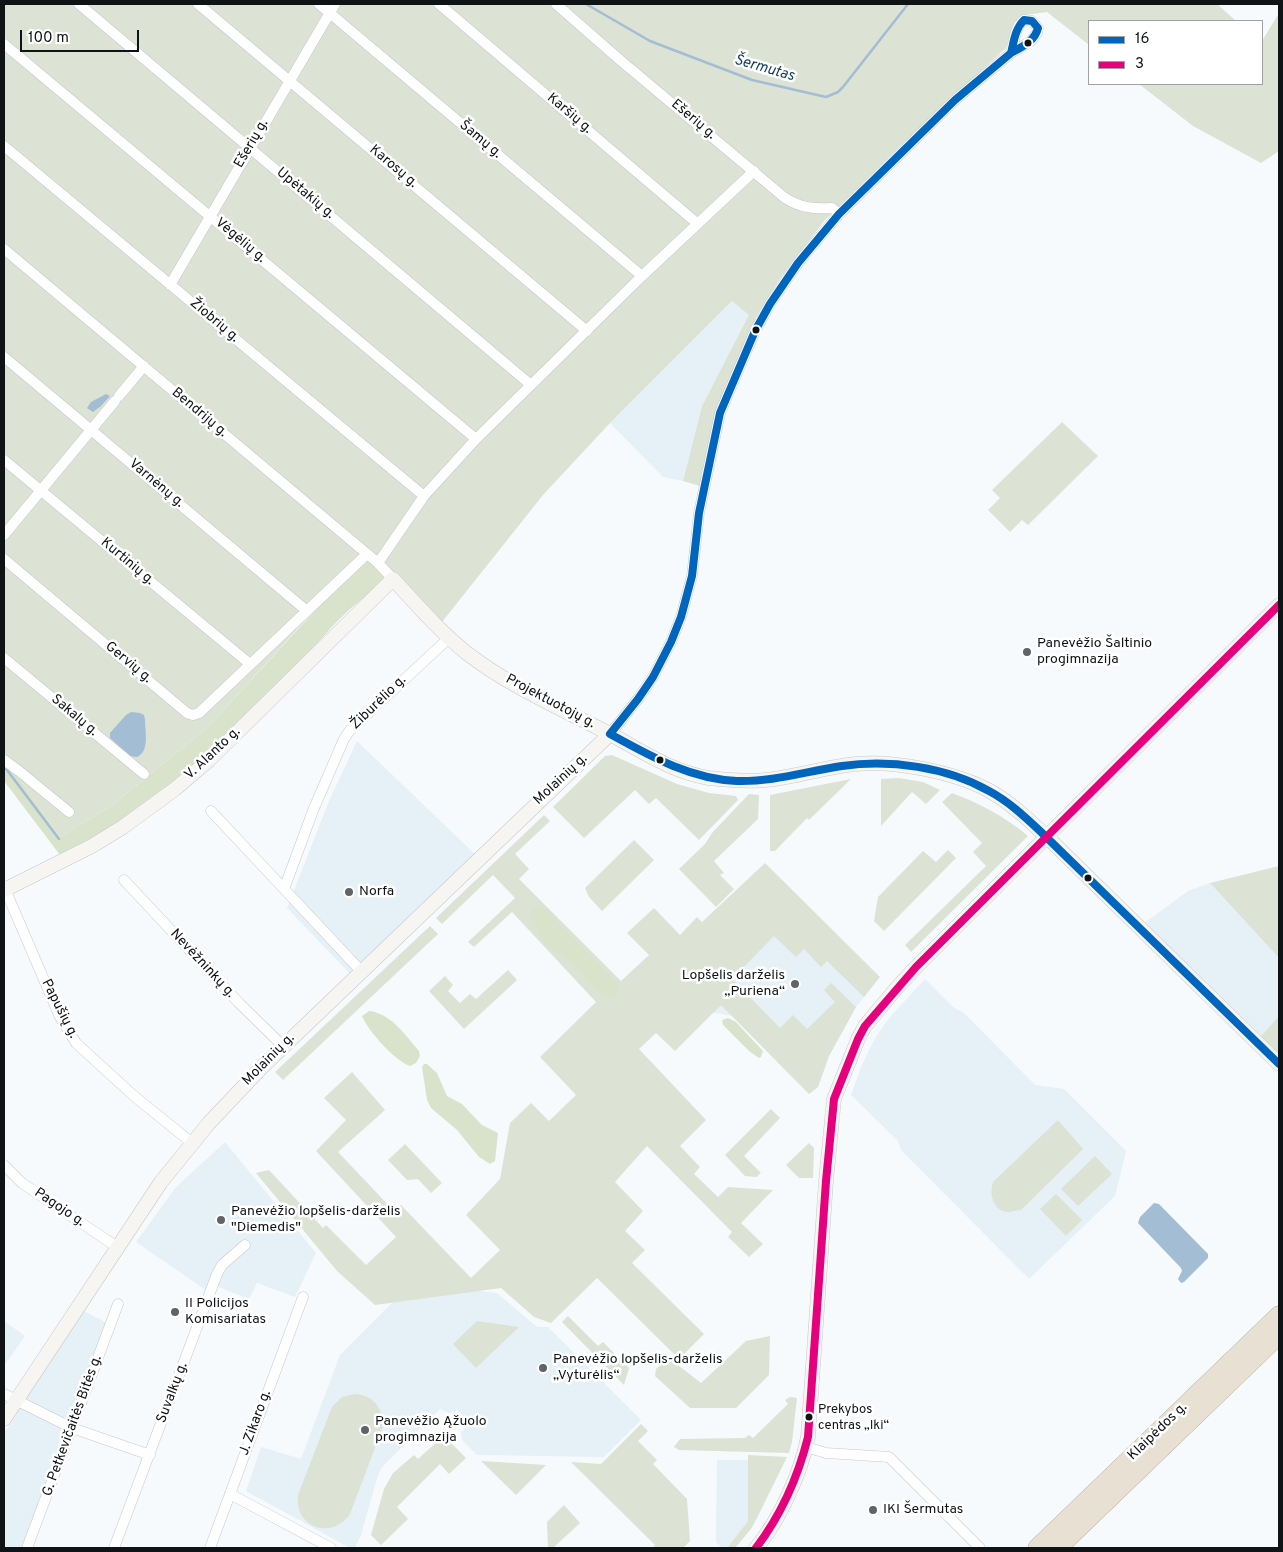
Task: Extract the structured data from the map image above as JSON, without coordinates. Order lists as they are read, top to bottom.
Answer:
{
  "streets": {
    "highway": ["Klaipėdos g."],
    "main road": ["Projektuotojų g.", "V. Alanto g.", "Molainių g."],
    "street": [
      "Karšių g.",
      "Ešerių g.",
      "Šamų g.",
      "Karosų g.",
      "Upėtakių g.",
      "Vėgėlių g.",
      "Žiobrių g.",
      "Bendrijų g.",
      "Varnėnų g.",
      "Kurtinių g.",
      "Gervių g.",
      "Žiburėlio g.",
      "Sakalų g.",
      "Nevėžninkų g.",
      "Papušių g.",
      "Pagojo g.",
      "Suvalkų g.",
      "J. Zikaro g.",
      "G. Petkevičaitės Bitės g."
    ]
  },
  "crossings": [
    ["Ešerių g.", "Šamų g."],
    ["Ešerių g.", "Karosų g."],
    ["Ešerių g.", "Upėtakių g."],
    ["Ešerių g.", "Vėgėlių g."],
    ["Ešerių g.", "Žiobrių g."],
    ["Ešerių g.", "Molainių g."],
    ["Bendrijų g.", "Gervių g."],
    ["Bendrijų g.", "Projektuotojų g."],
    ["Bendrijų g.", "V. Alanto g."],
    ["Varnėnų g.", "Gervių g."],
    ["Kurtinių g.", "Gervių g."],
    ["Projektuotojų g.", "Žiburėlio g."],
    ["Projektuotojų g.", "V. Alanto g."],
    ["Projektuotojų g.", "Molainių g."],
    ["V. Alanto g.", "Papušių g."],
    ["Molainių g.", "Nevėžninkų g."],
    ["Molainių g.", "Papušių g."],
    ["Molainių g.", "Pagojo g."]
  ],
  "water": ["Šermutas"],
  "places": [
    "Panevėžio Šaltinio progimnazija",
    "Norfa",
    "Lopšelis darželis „Puriena“",
    "Panevėžio lopšelis-darželis \"Diemedis\"",
    "II Policijos Komisariatas",
    "Panevėžio lopšelis-darželis „Vyturėlis“",
    "Prekybos centras „Iki“",
    "Panevėžio Ąžuolo progimnazija",
    "IKI Šermutas"
  ],
  "lines": ["transit line 16", "transit line 3"],
  "legend": ["16", "3"],
  "scale_bar": "100 m"
}
